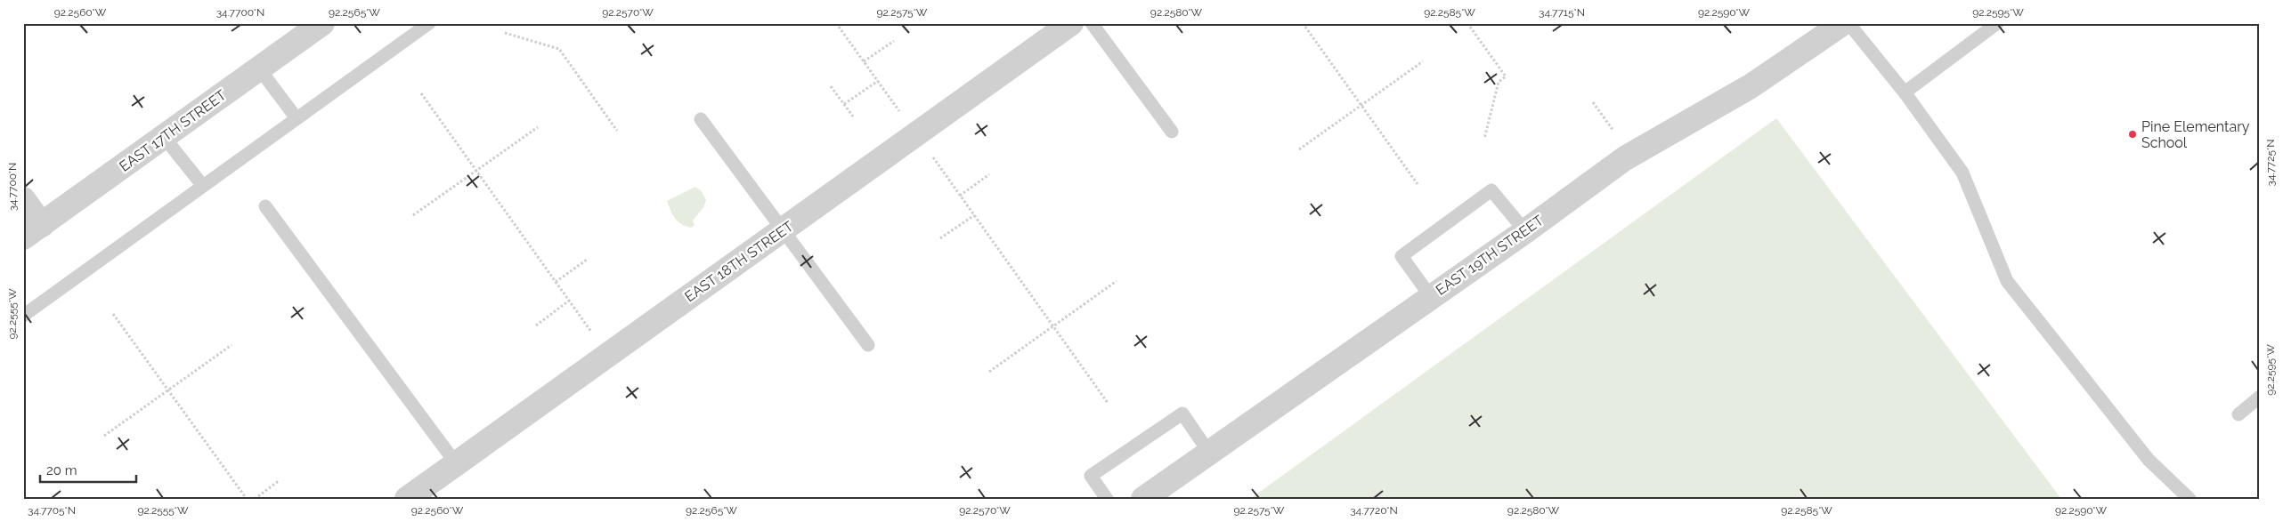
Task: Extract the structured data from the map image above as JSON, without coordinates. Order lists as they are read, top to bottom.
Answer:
{
  "streets": {
    "street": ["EAST 17TH STREET", "EAST 19TH STREET", "EAST 18TH STREET"]
  },
  "places": ["Pine Elementary School"],
  "scale_bar": "20 m",
  "coordinates": [
    "92.2560°W",
    "34.7700°N",
    "92.2565°W",
    "92.2570°W",
    "92.2575°W",
    "92.2580°W",
    "92.2585°W",
    "34.7715°N",
    "92.2590°W",
    "92.2595°W",
    "34.7725°N",
    "92.2555°W",
    "34.7705°N",
    "34.7720°N"
  ]
}
